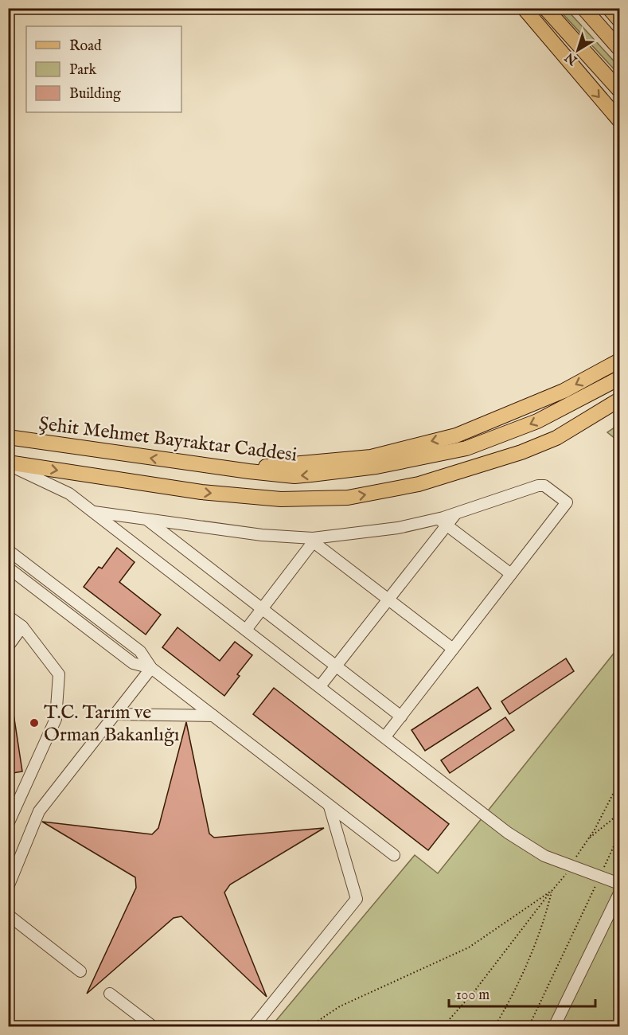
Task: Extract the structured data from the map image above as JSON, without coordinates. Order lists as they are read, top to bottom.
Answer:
{
  "streets": {
    "main road": ["Şehit Mehmet Bayraktar Caddesi"]
  },
  "places": ["T.C. Tarım ve Orman Bakanlığı"],
  "legend": ["Road", "Park", "Building"],
  "scale_bar": "100 m",
  "north": "bottom left"
}
